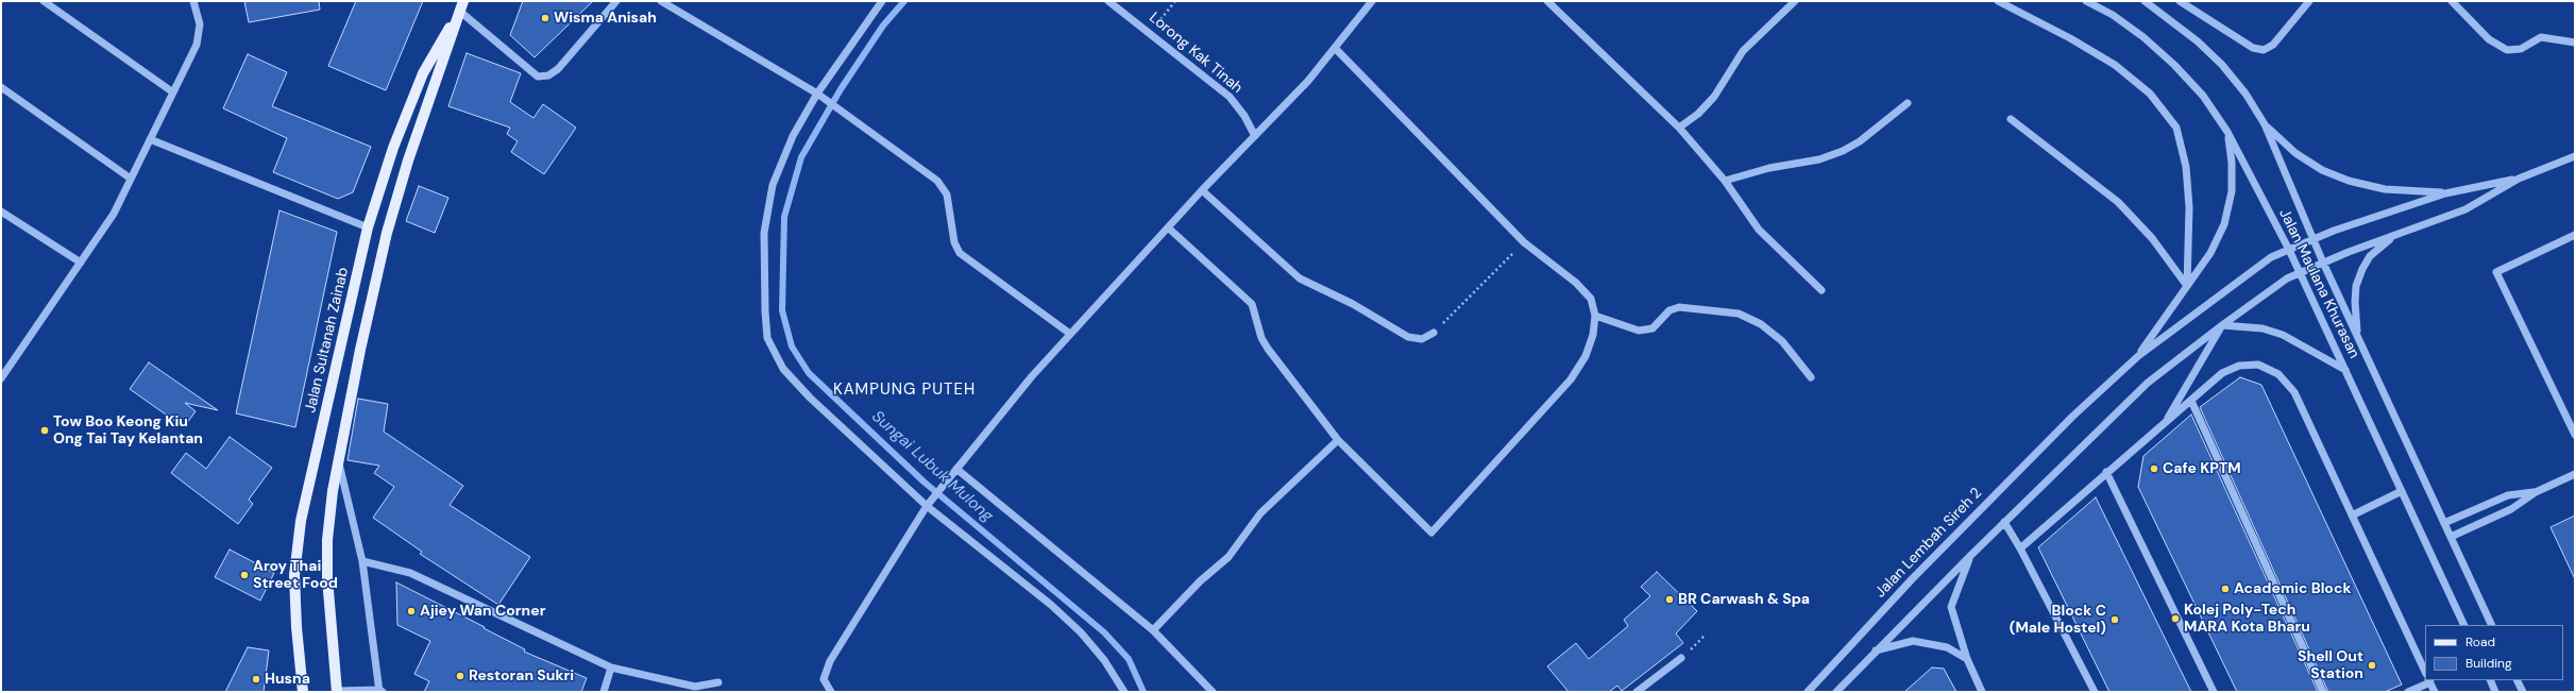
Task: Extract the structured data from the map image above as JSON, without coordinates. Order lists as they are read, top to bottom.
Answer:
{
  "streets": {
    "main road": ["Jalan Sultanah Zainab"],
    "street": ["Lorong Kak Tinah", "Jalan Maulana Khurasan", "Jalan Lembah Sireh 2"]
  },
  "districts": ["KAMPUNG PUTEH"],
  "water": ["Sungai Lubuk Mulong"],
  "places": [
    "Wisma Anisah",
    "Tow Boo Keong Kiu Ong Tai Tay Kelantan",
    "Cafe KPTM",
    "Aroy Thai Street Food",
    "Academic Block",
    "BR Carwash & Spa",
    "Ajiey Wan Corner",
    "Kolej Poly-Tech MARA Kota Bharu",
    "Block C (Male Hostel)",
    "Shell Out Station",
    "Restoran Sukri",
    "Husna"
  ],
  "legend": ["Road", "Building"]
}
